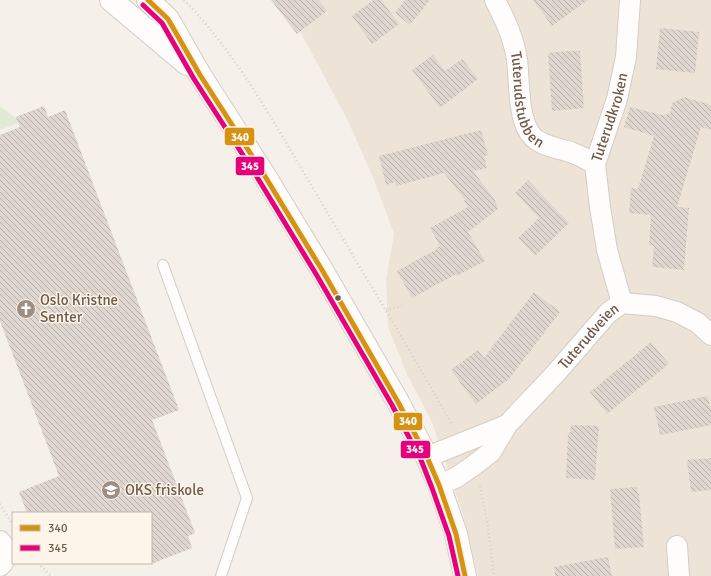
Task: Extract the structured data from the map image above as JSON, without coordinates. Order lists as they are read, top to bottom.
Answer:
{
  "streets": {
    "street": ["Tuterudstubben", "Tuterudkroken", "Tuterudveien"]
  },
  "crossings": [
    ["Tuterudstubben", "Tuterudkroken"],
    ["Tuterudkroken", "Tuterudveien"]
  ],
  "places": {
    "church": ["Oslo Kristne Senter"],
    "school or university": ["OKS friskole"]
  },
  "lines": ["transit line 340", "transit line 345"],
  "legend": ["340", "345"]
}
